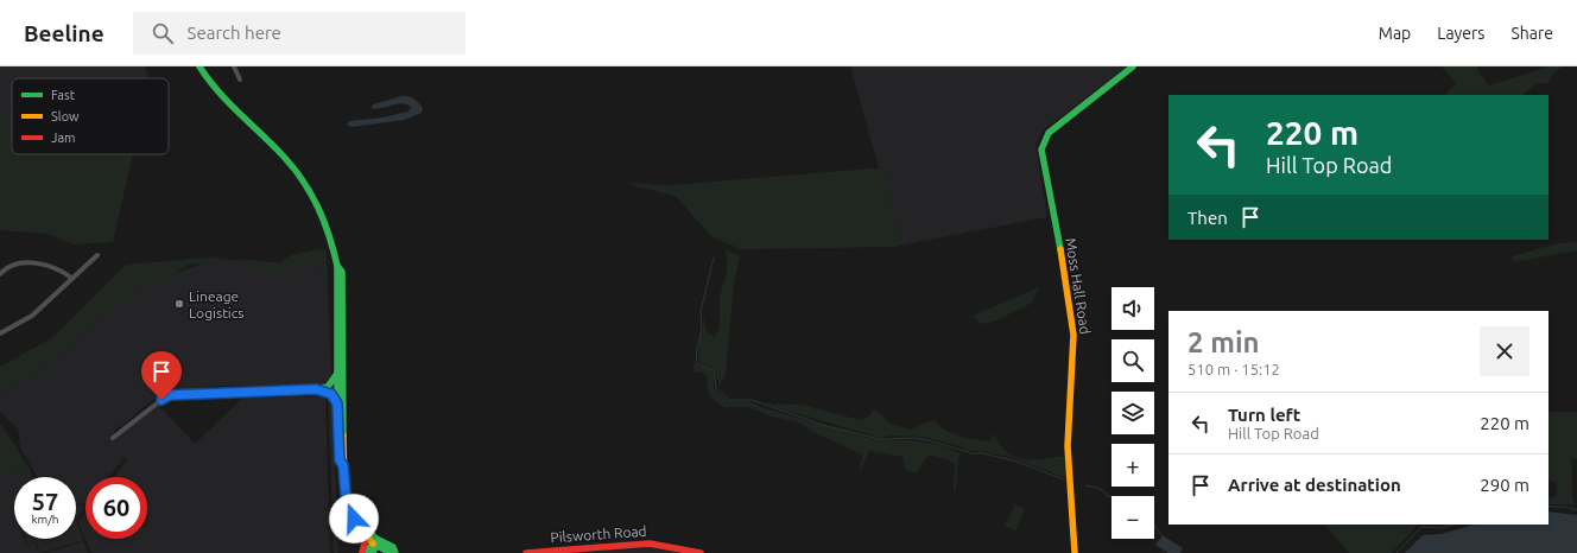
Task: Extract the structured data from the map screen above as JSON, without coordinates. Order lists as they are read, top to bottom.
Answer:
{
  "streets": {
    "main road": ["Moss Hall Road", "Pilsworth Road"]
  },
  "places": ["Lineage Logistics"],
  "legend": ["Fast", "Slow", "Jam"],
  "page": {
    "header": "Beeline",
    "search": "Search here",
    "nav": ["Map", "Layers", "Share"],
    "turn": ["220 m", "Hill Top Road"],
    "then": "Then",
    "map_buttons": ["+", "−"],
    "heading": ["2 min", "510 m · 15:12"],
    "list": [
      {
        "name": "Turn left",
        "note": "Hill Top Road",
        "value": "220 m"
      },
      {
        "name": "Arrive at destination",
        "value": "290 m"
      }
    ],
    "speed": "57 km/h",
    "limit": "60"
  }
}
